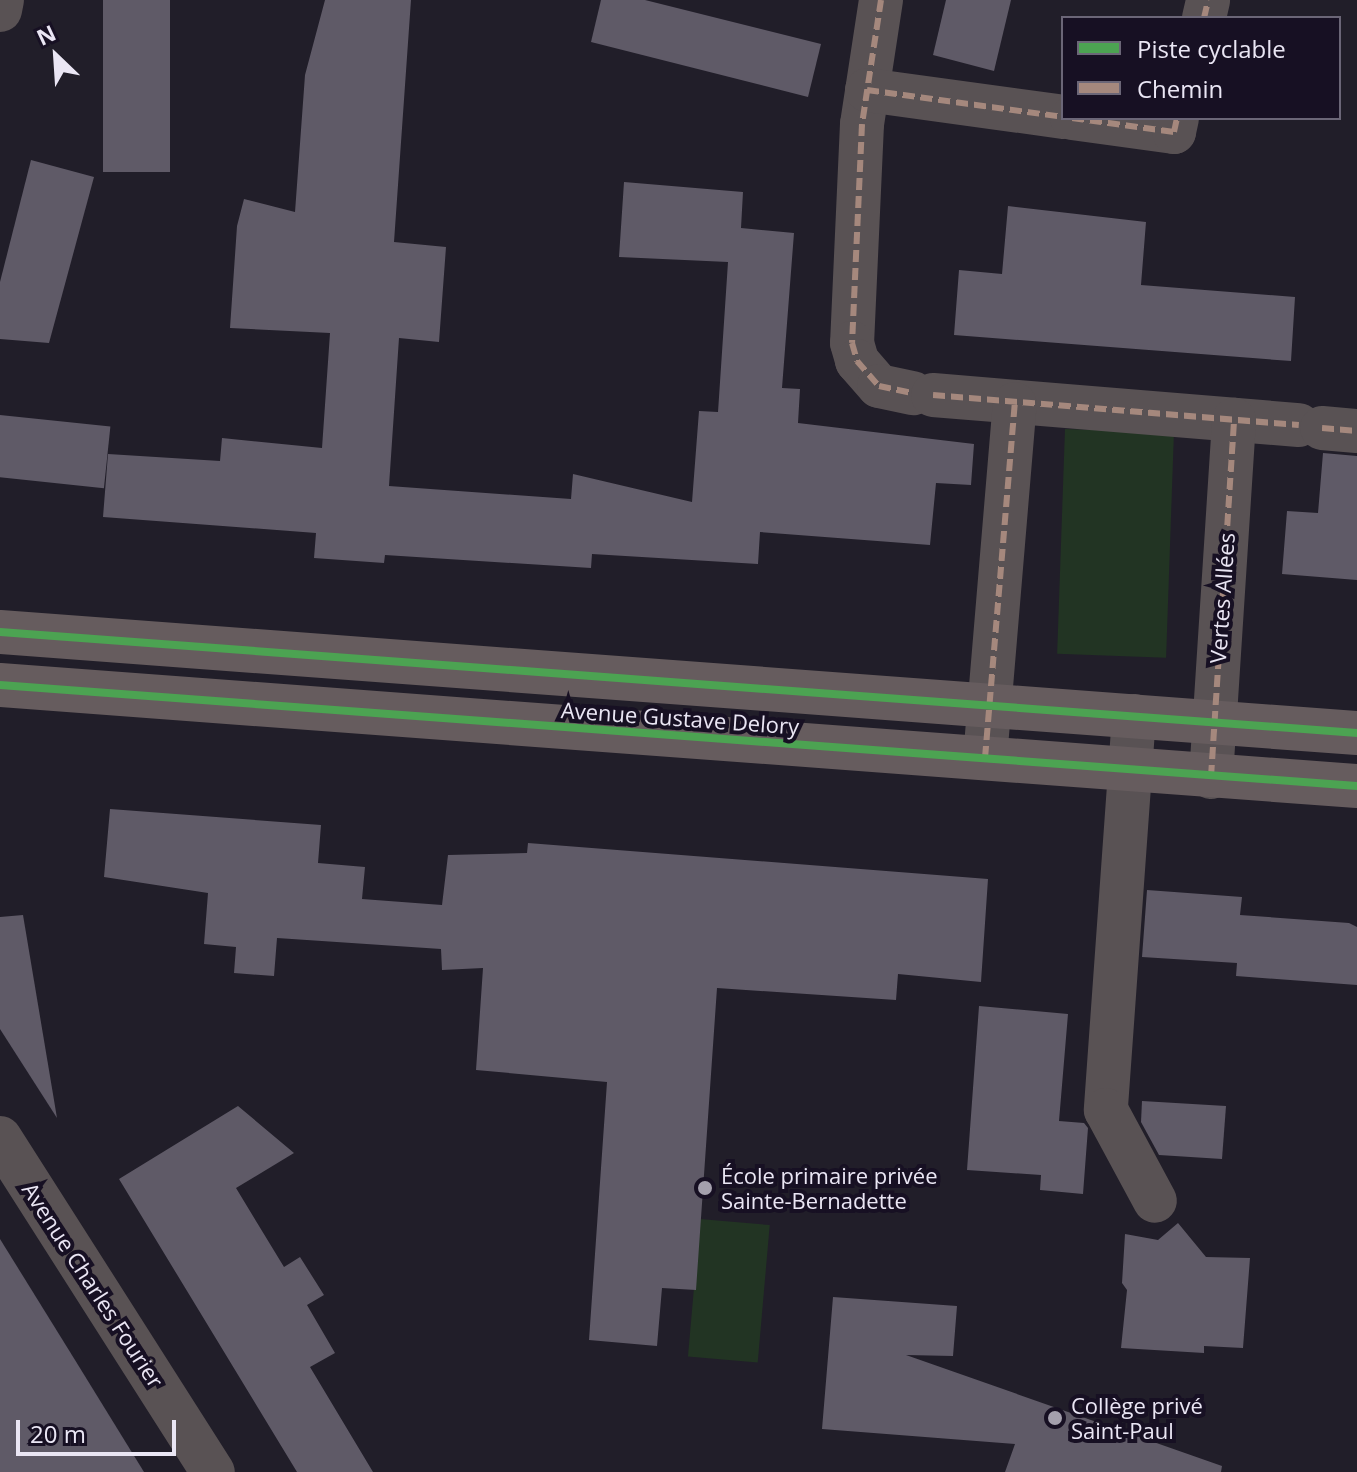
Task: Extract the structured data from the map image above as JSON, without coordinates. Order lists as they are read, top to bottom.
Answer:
{
  "streets": {
    "main road": ["Avenue Gustave Delory"],
    "street": ["Vertes Allées", "Avenue Charles Fourier"]
  },
  "crossings": [
    ["Vertes Allées", "Avenue Gustave Delory"]
  ],
  "places": ["École primaire privée Sainte-Bernadette", "Collège privé Saint-Paul"],
  "legend": ["Piste cyclable", "Chemin"],
  "scale_bar": "20 m",
  "north": "top left"
}
